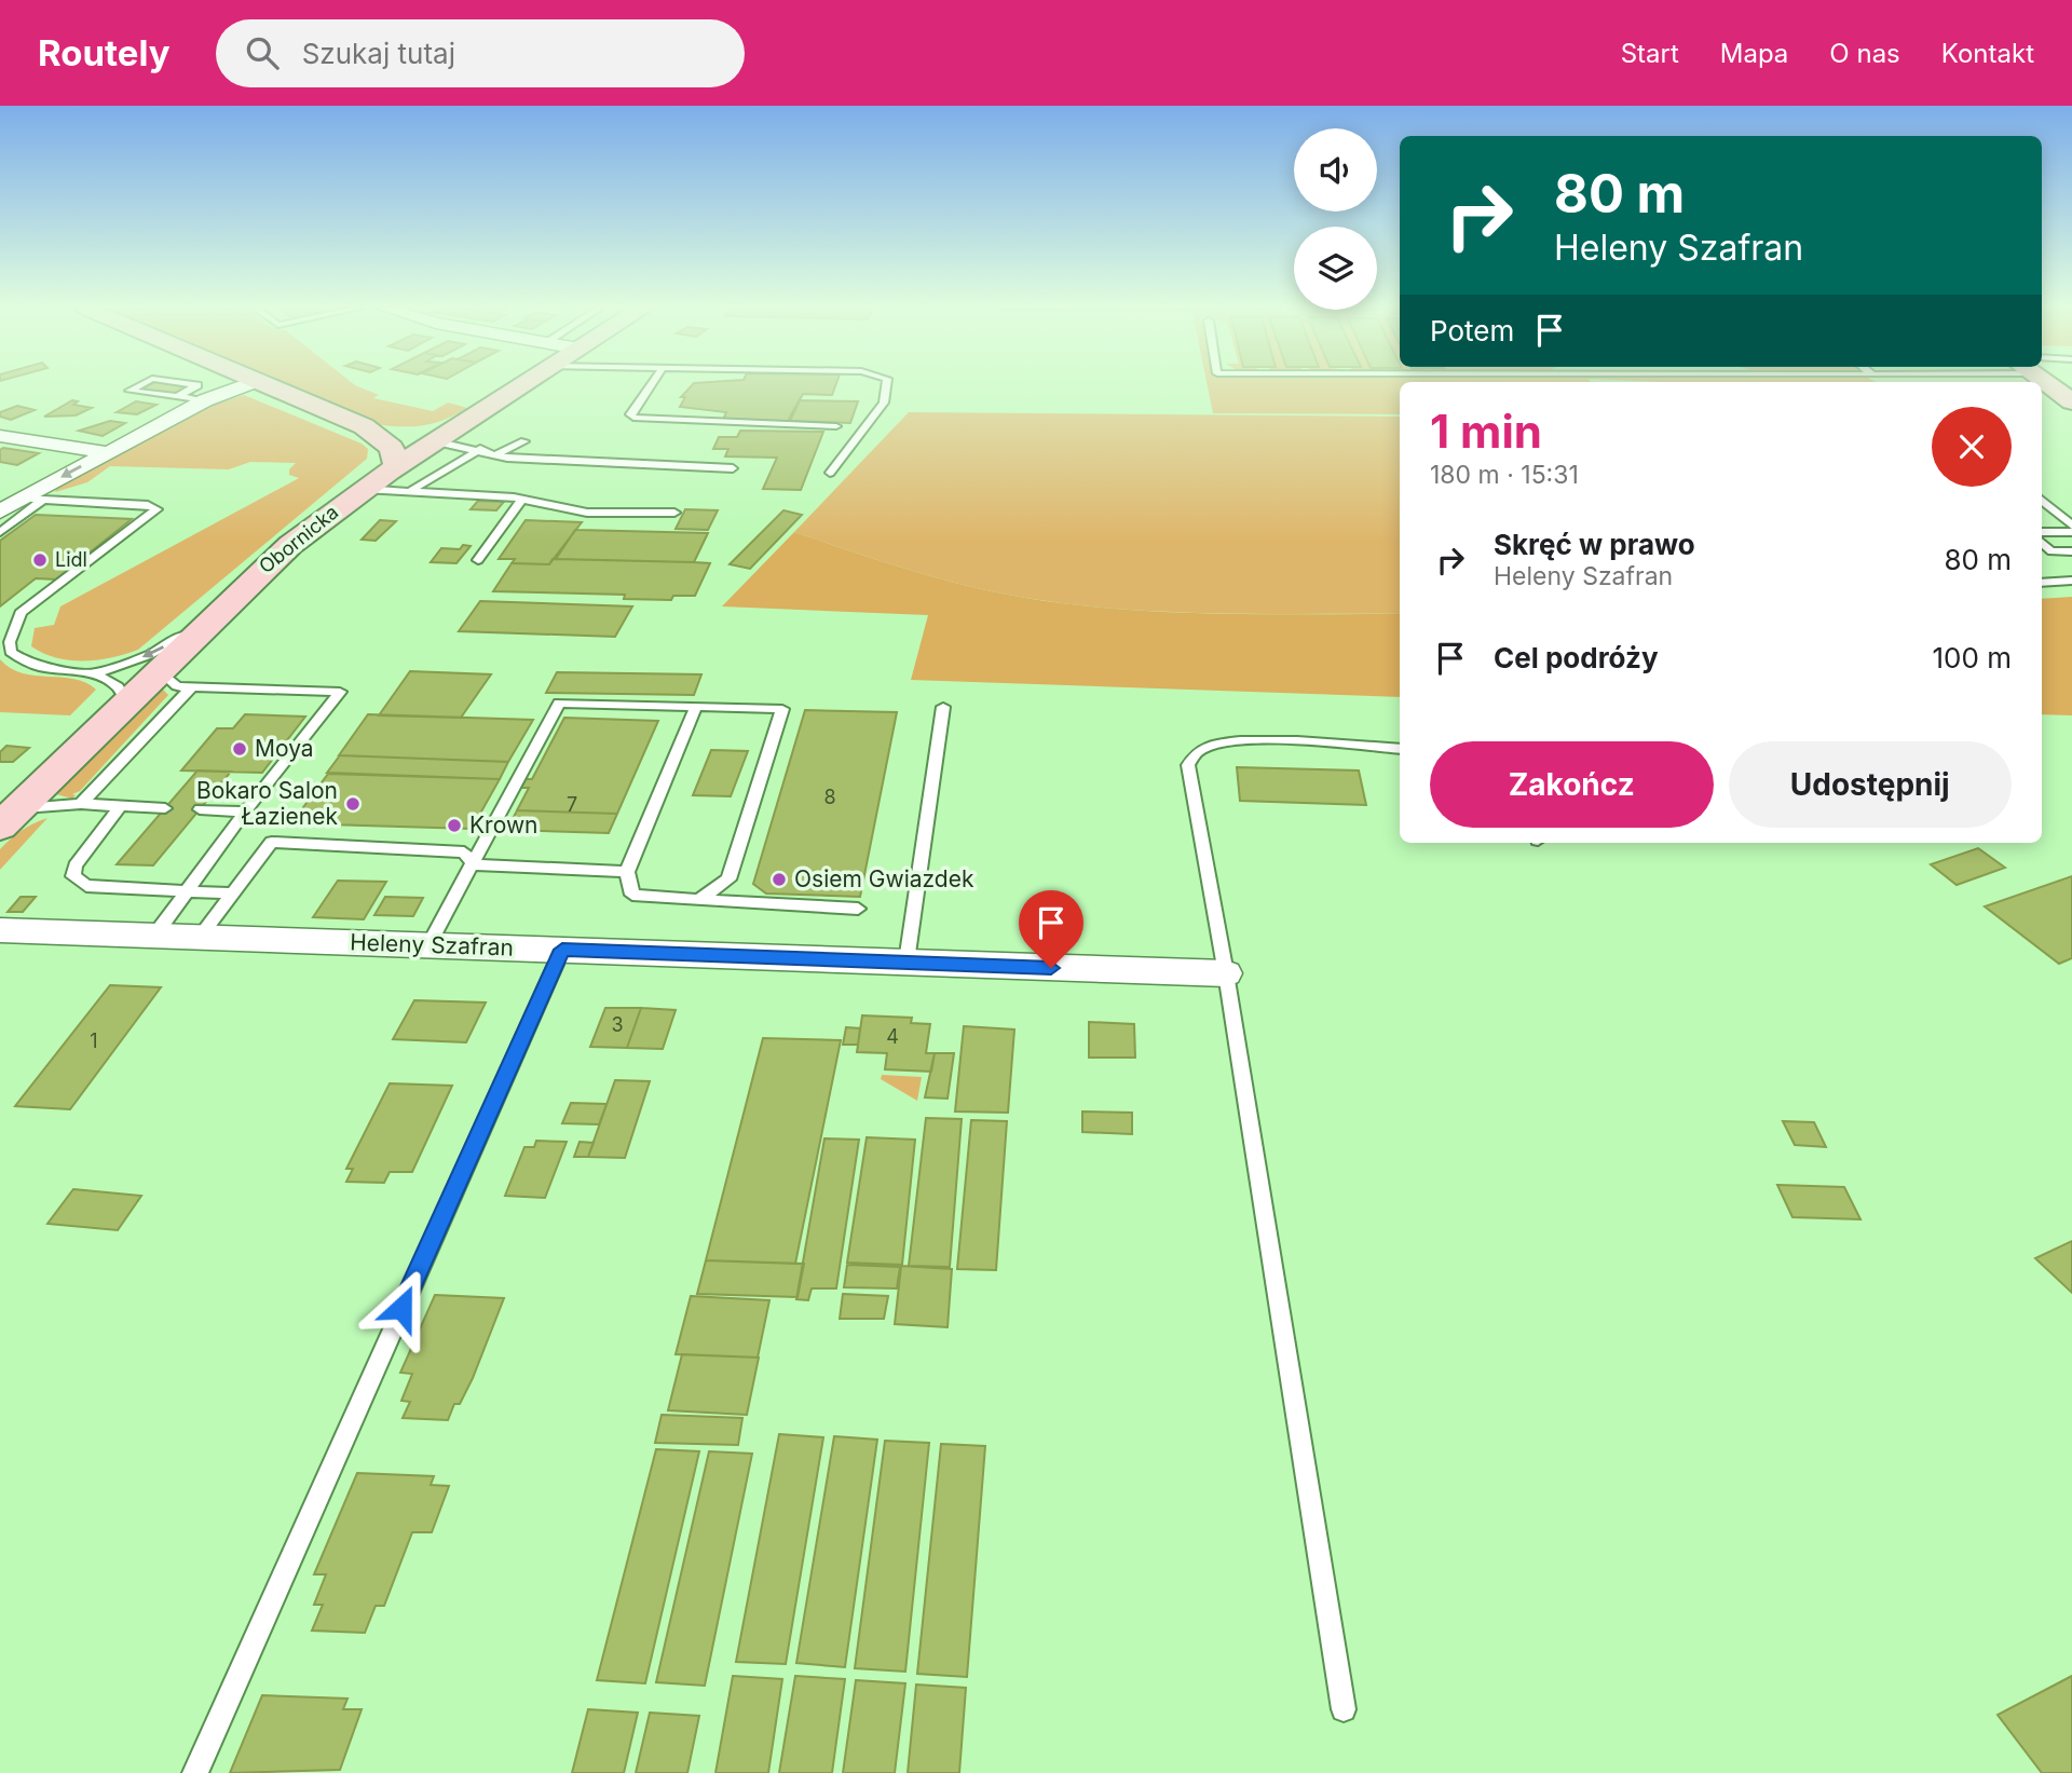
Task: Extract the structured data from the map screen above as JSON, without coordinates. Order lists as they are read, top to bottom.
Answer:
{
  "streets": {
    "main road": ["Obornicka"],
    "street": ["Heleny Szafran"]
  },
  "places": [
    "Lidl",
    "Moya",
    "Bokaro Salon Łazienek",
    "Krown",
    "Osiem Gwiazdek"
  ],
  "house_numbers": [
    "8",
    "7",
    "3",
    "4",
    "1"
  ],
  "page": {
    "header": "Routely",
    "search": "Szukaj tutaj",
    "nav": [
      "Start",
      "Mapa",
      "O nas",
      "Kontakt"
    ],
    "turn": ["80 m", "Heleny Szafran"],
    "then": "Potem",
    "heading": ["1 min", "180 m · 15:31"],
    "list": [
      {
        "name": "Skręć w prawo",
        "note": "Heleny Szafran",
        "value": "80 m"
      },
      {
        "name": "Cel podróży",
        "value": "100 m"
      }
    ],
    "buttons": ["Zakończ", "Udostępnij"]
  }
}
